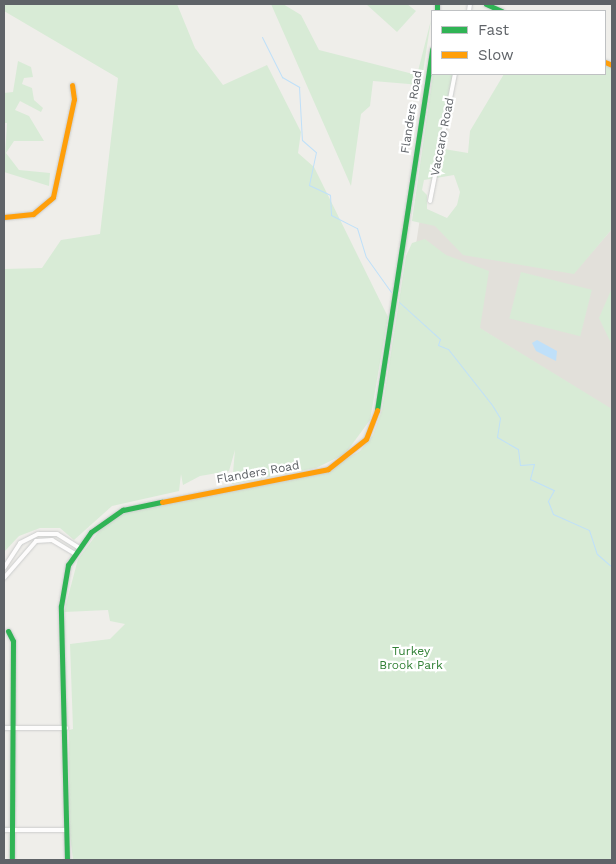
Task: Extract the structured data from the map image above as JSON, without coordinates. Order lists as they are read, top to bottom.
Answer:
{
  "streets": {
    "main road": ["Flanders Road"],
    "street": ["Vaccaro Road"]
  },
  "parks": ["Turkey Brook Park"],
  "legend": ["Fast", "Slow"]
}
